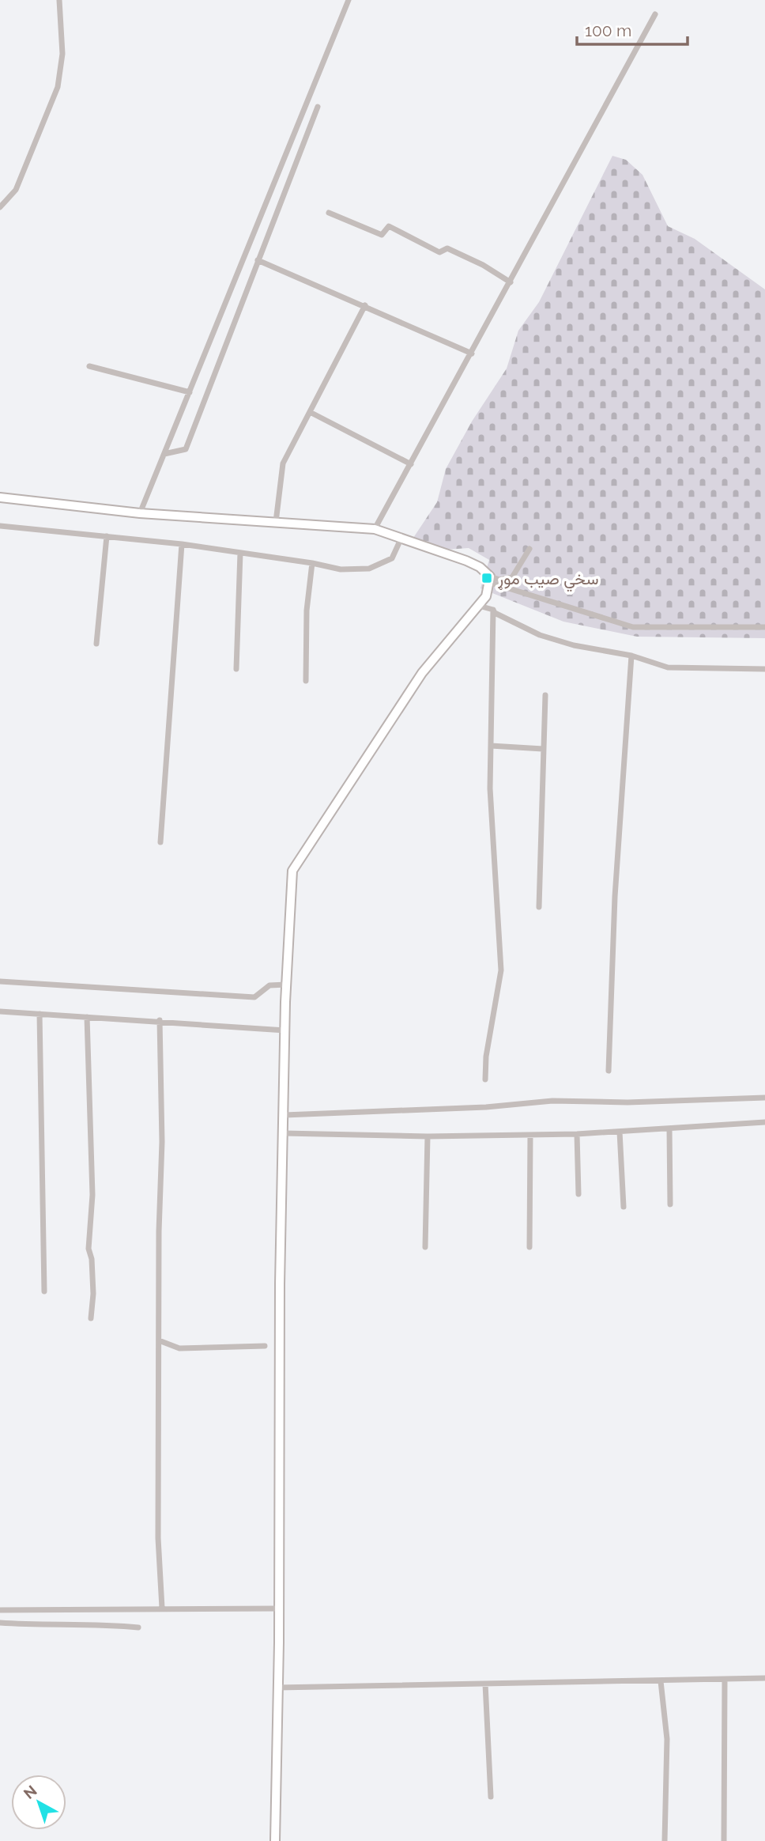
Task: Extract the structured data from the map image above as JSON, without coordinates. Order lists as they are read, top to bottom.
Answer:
{
  "places": {
    "transit": ["سخي صیب موړ"]
  },
  "scale_bar": "100 m",
  "north": "top left"
}
